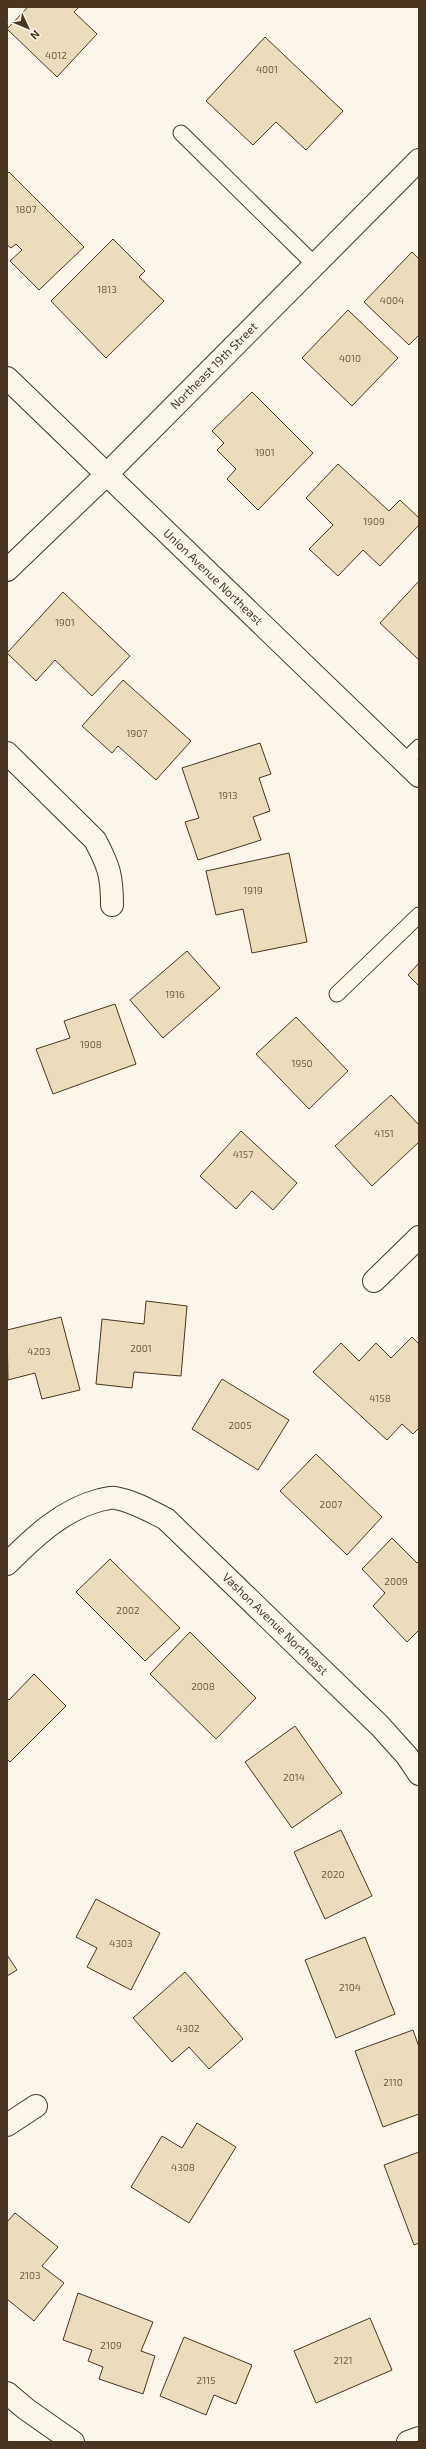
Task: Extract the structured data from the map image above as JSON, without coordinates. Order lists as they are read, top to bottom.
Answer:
{
  "streets": {
    "street": ["Northeast 19th Street", "Union Avenue Northeast", "Vashon Avenue Northeast"]
  },
  "crossings": [
    ["Northeast 19th Street", "Union Avenue Northeast"]
  ],
  "house_numbers": [
    "4012",
    "4001",
    "1807",
    "1813",
    "4004",
    "4010",
    "1901",
    "1909",
    "1901",
    "1907",
    "1913",
    "1919",
    "1916",
    "1908",
    "1950",
    "4151",
    "4157",
    "2001",
    "4203",
    "4158",
    "2005",
    "2007",
    "2009",
    "2002",
    "2008",
    "2014",
    "2020",
    "4303",
    "2104",
    "4302",
    "2110",
    "4308",
    "2103",
    "2109",
    "2121",
    "2115"
  ],
  "north": "bottom right"
}
